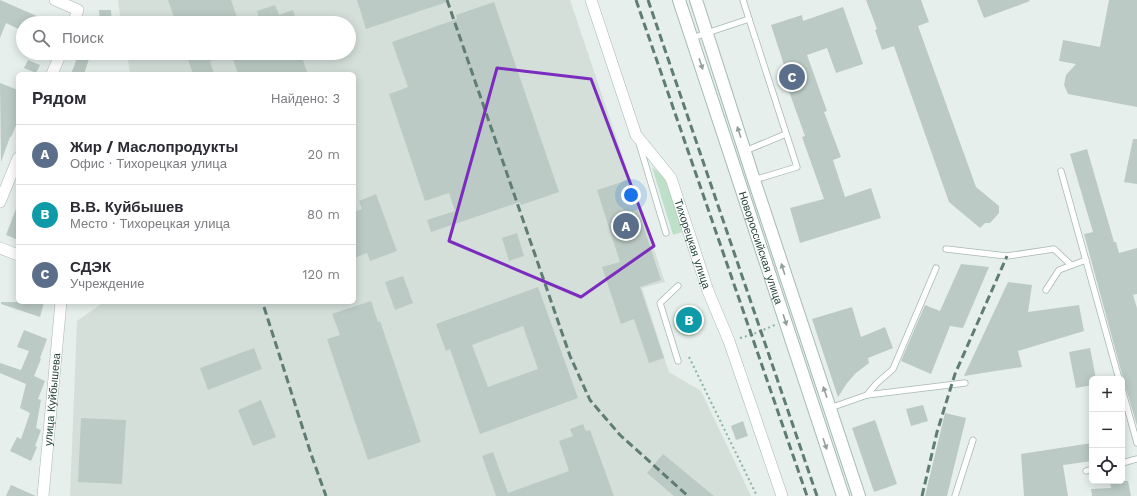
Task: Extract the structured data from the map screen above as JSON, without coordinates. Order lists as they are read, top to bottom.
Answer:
{
  "streets": {
    "main road": ["Новороссийская улица"],
    "street": ["Тихорецкая улица", "улица Куйбышева"]
  },
  "page": {
    "search": "Поиск",
    "pins": ["C", "A", "B"],
    "heading": ["Рядом", "Найдено: 3"],
    "list": [
      {
        "mark": "A",
        "name": "Жир / Маслопродукты",
        "note": "Офис · Тихорецкая улица",
        "value": "20 m"
      },
      {
        "mark": "B",
        "name": "В.В. Куйбышев",
        "note": "Место · Тихорецкая улица",
        "value": "80 m"
      },
      {
        "mark": "C",
        "name": "СДЭК",
        "note": "Учреждение",
        "value": "120 m"
      }
    ],
    "map_buttons": ["+", "−"]
  }
}
